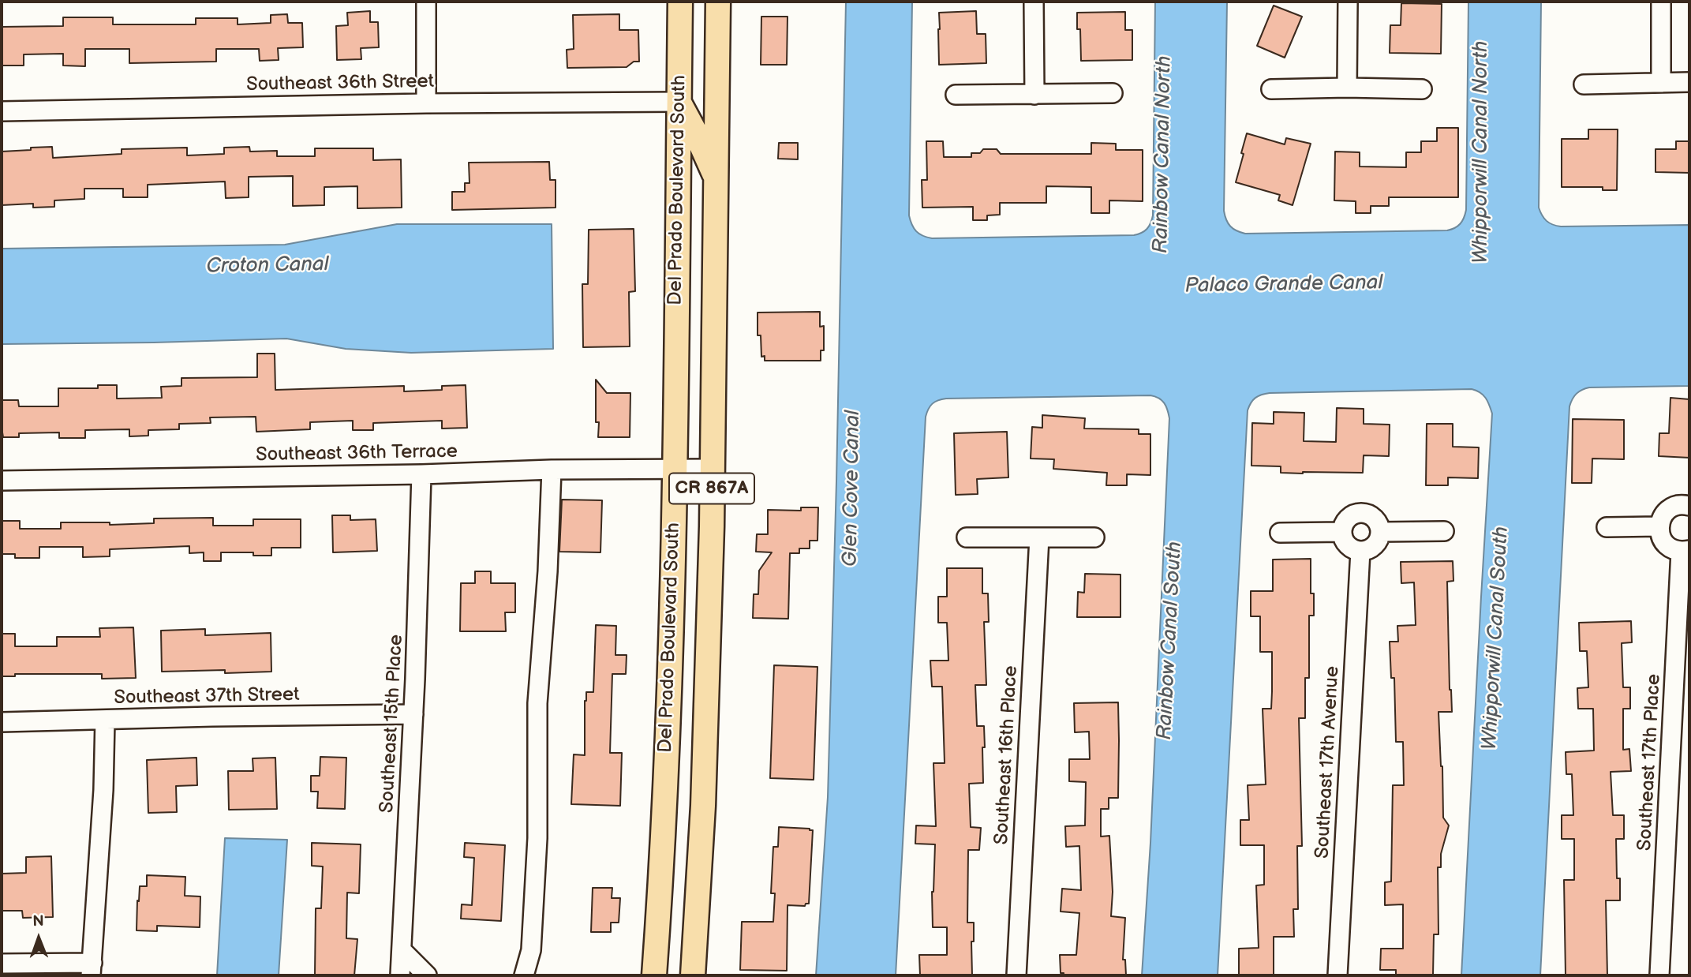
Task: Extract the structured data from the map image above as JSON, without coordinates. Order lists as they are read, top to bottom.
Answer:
{
  "streets": {
    "main road": ["Del Prado Boulevard South", "CR 867A"],
    "street": [
      "Southeast 36th Street",
      "Southeast 36th Terrace",
      "Southeast 37th Street",
      "Southeast 15th Place",
      "Southeast 16th Place",
      "Southeast 17th Avenue",
      "Southeast 17th Place"
    ]
  },
  "crossings": [
    ["Southeast 36th Street", "Del Prado Boulevard South"],
    ["Del Prado Boulevard South", "Southeast 36th Terrace"],
    ["Southeast 36th Terrace", "Southeast 15th Place"],
    ["Southeast 37th Street", "Southeast 15th Place"]
  ],
  "water": [
    "Whipporwill Canal North",
    "Rainbow Canal North",
    "Croton Canal",
    "Palaco Grande Canal",
    "Glen Cove Canal",
    "Whipporwill Canal South",
    "Rainbow Canal South"
  ],
  "north": "top"
}
